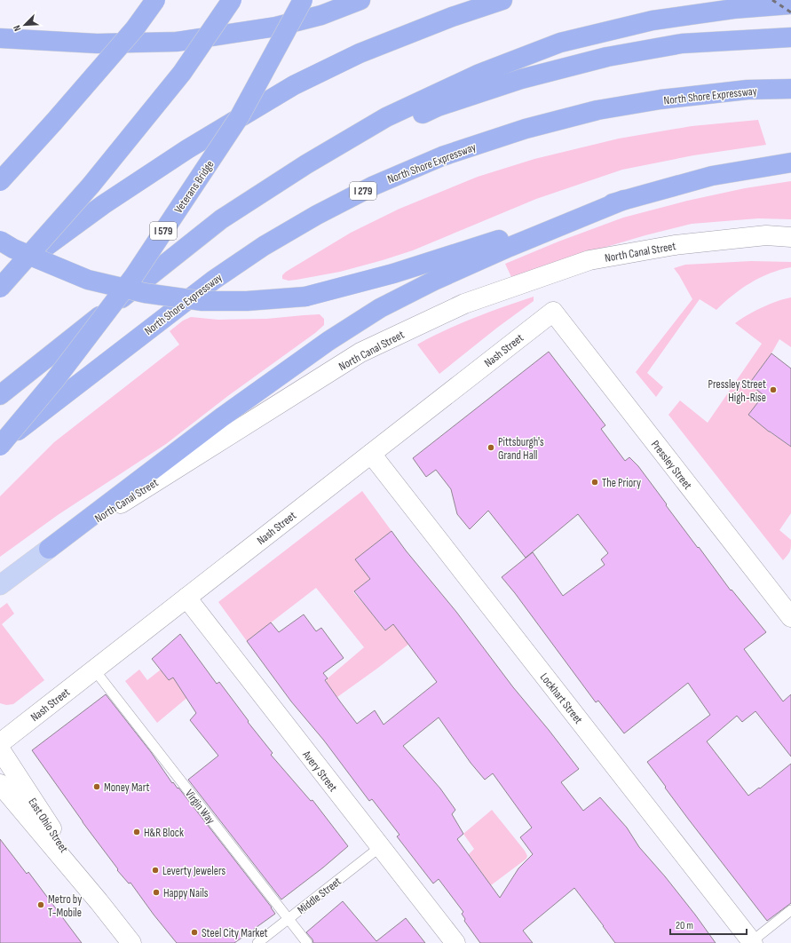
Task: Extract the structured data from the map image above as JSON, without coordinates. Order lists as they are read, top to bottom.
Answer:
{
  "streets": {
    "highway": [
      "North Shore Expressway",
      "Veterans Bridge",
      "I 279",
      "I 579"
    ],
    "main road": ["North Canal Street"],
    "street": [
      "Nash Street",
      "Pressley Street",
      "Lockhart Street",
      "Avery Street",
      "East Ohio Street"
    ],
    "lane": ["Virgin Way", "Middle Street"]
  },
  "crossings": [
    ["North Shore Expressway", "Veterans Bridge"],
    ["Nash Street", "Pressley Street"],
    ["Nash Street", "Lockhart Street"],
    ["Nash Street", "Avery Street"],
    ["Nash Street", "Virgin Way"],
    ["Avery Street", "Middle Street"],
    ["Virgin Way", "Middle Street"]
  ],
  "places": [
    "Pressley Street High-Rise",
    "Pittsburgh's Grand Hall",
    "The Priory",
    "Money Mart",
    "H&R Block",
    "Leverty Jewelers",
    "Happy Nails",
    "Metro by T-Mobile",
    "Steel City Market"
  ],
  "scale_bar": "20 m",
  "north": "bottom left"
}
